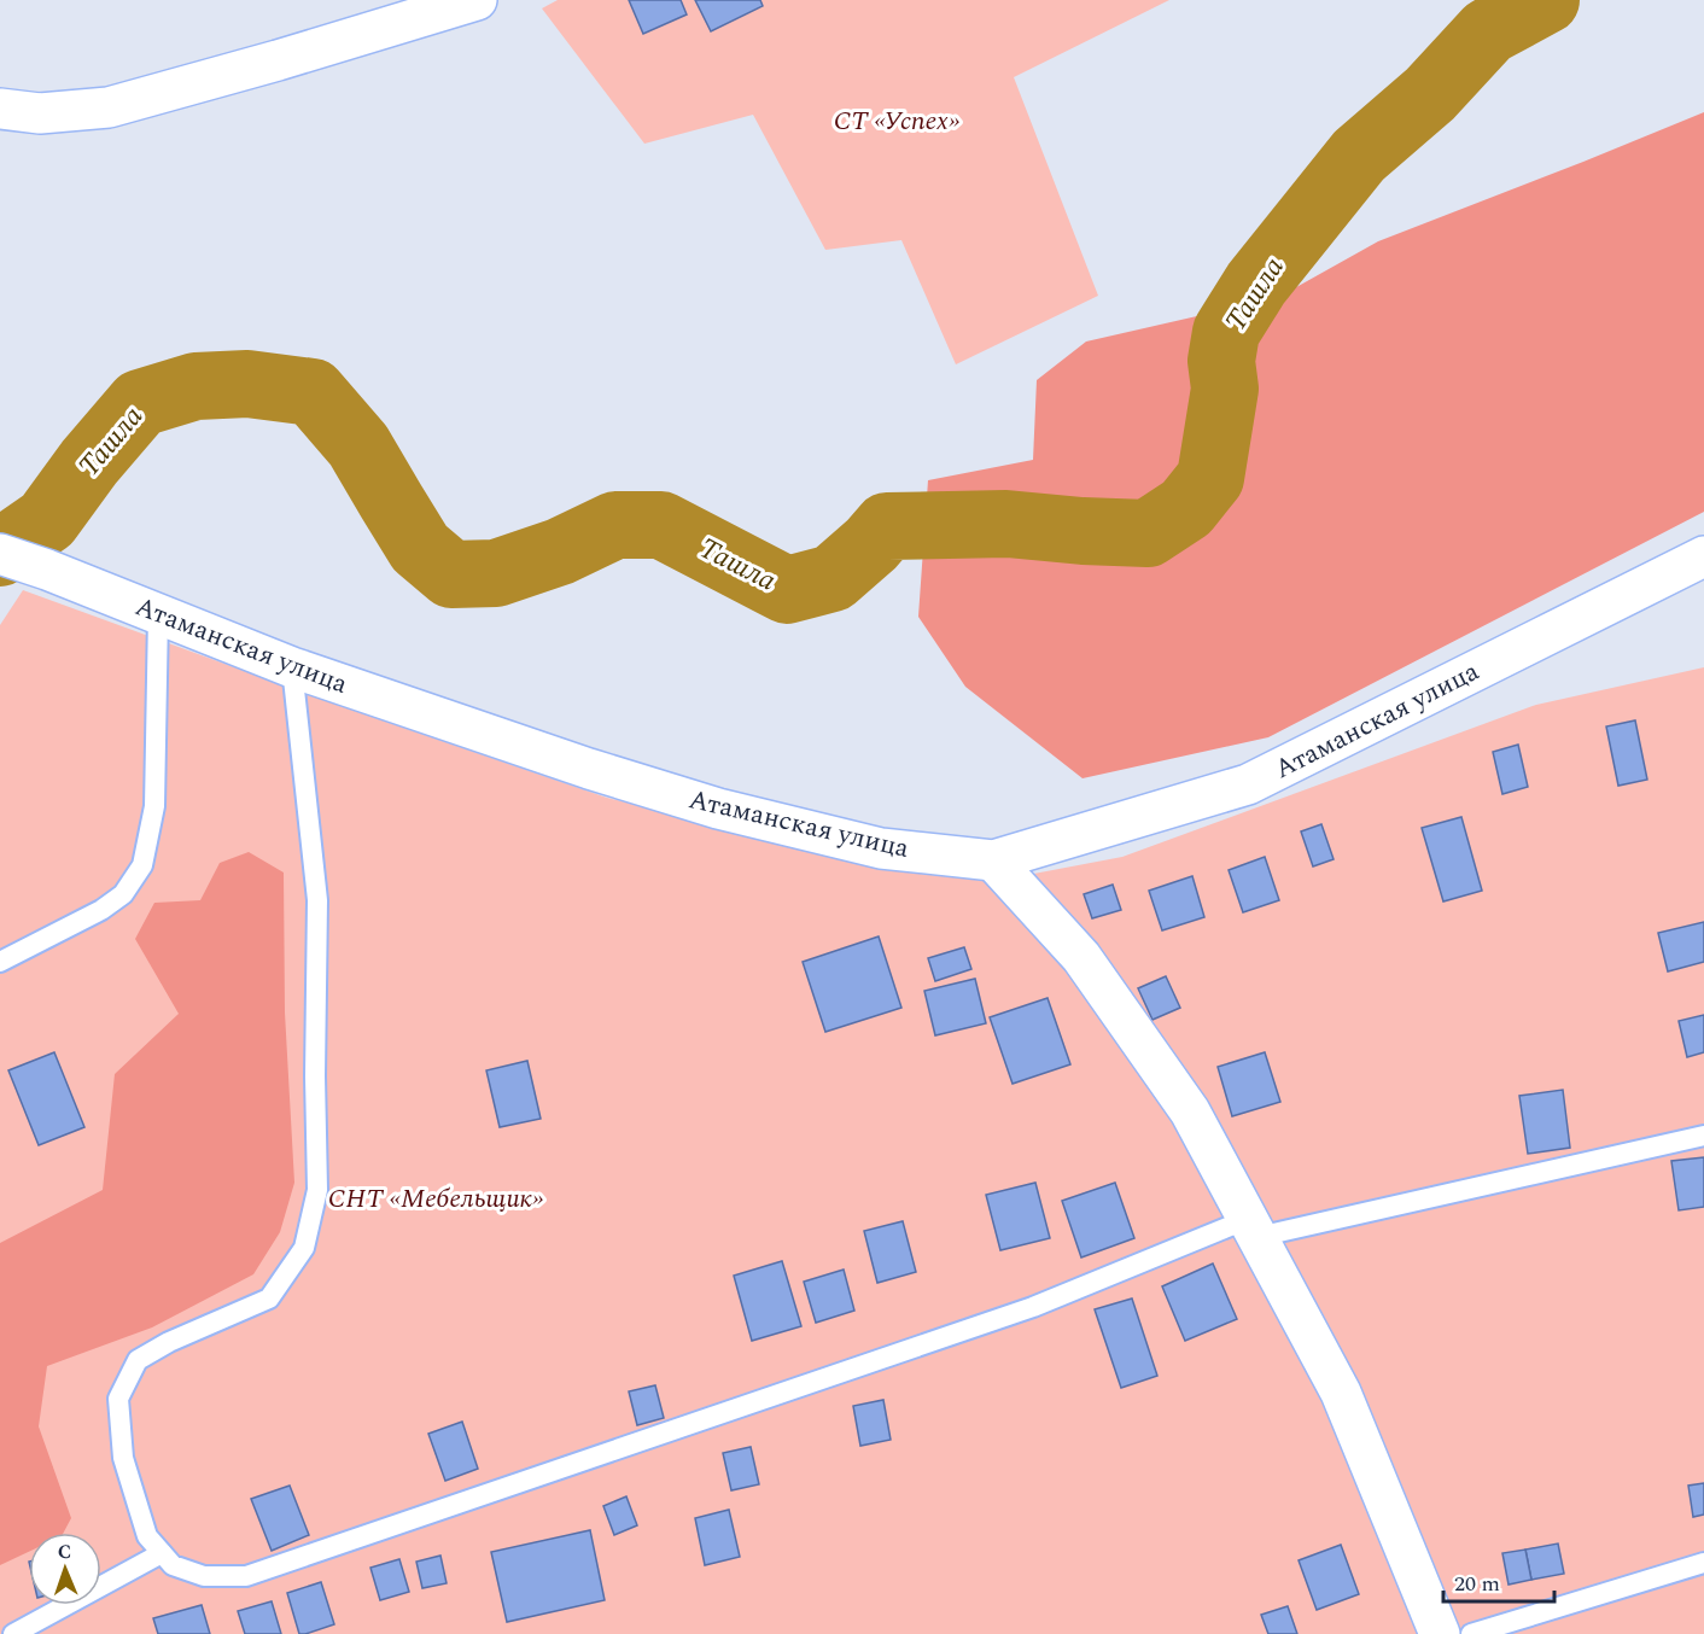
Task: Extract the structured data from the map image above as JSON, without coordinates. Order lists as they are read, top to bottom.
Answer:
{
  "streets": {
    "street": ["Атаманская улица"]
  },
  "water": ["Ташла"],
  "parks": ["СТ «Успех»", "СНТ «Мебельщик»"],
  "scale_bar": "20 m",
  "north": "top"
}
